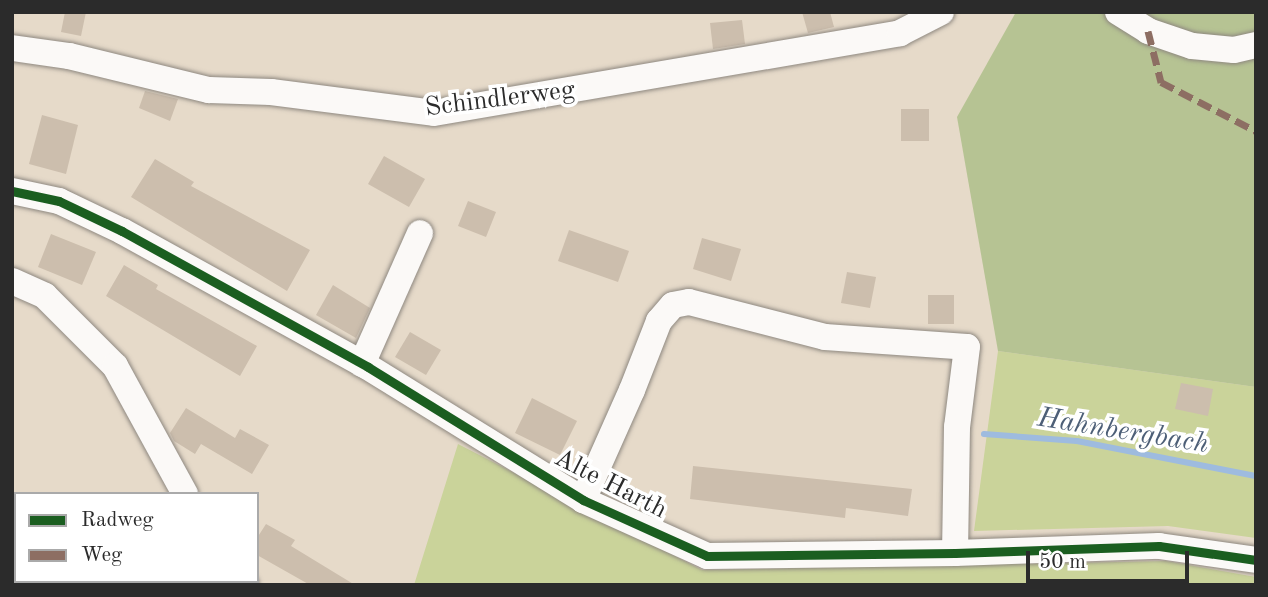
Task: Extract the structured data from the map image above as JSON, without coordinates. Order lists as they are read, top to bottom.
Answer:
{
  "streets": {
    "street": ["Schindlerweg", "Alte Harth"]
  },
  "water": ["Hahnbergbach"],
  "legend": ["Radweg", "Weg"],
  "scale_bar": "50 m"
}
